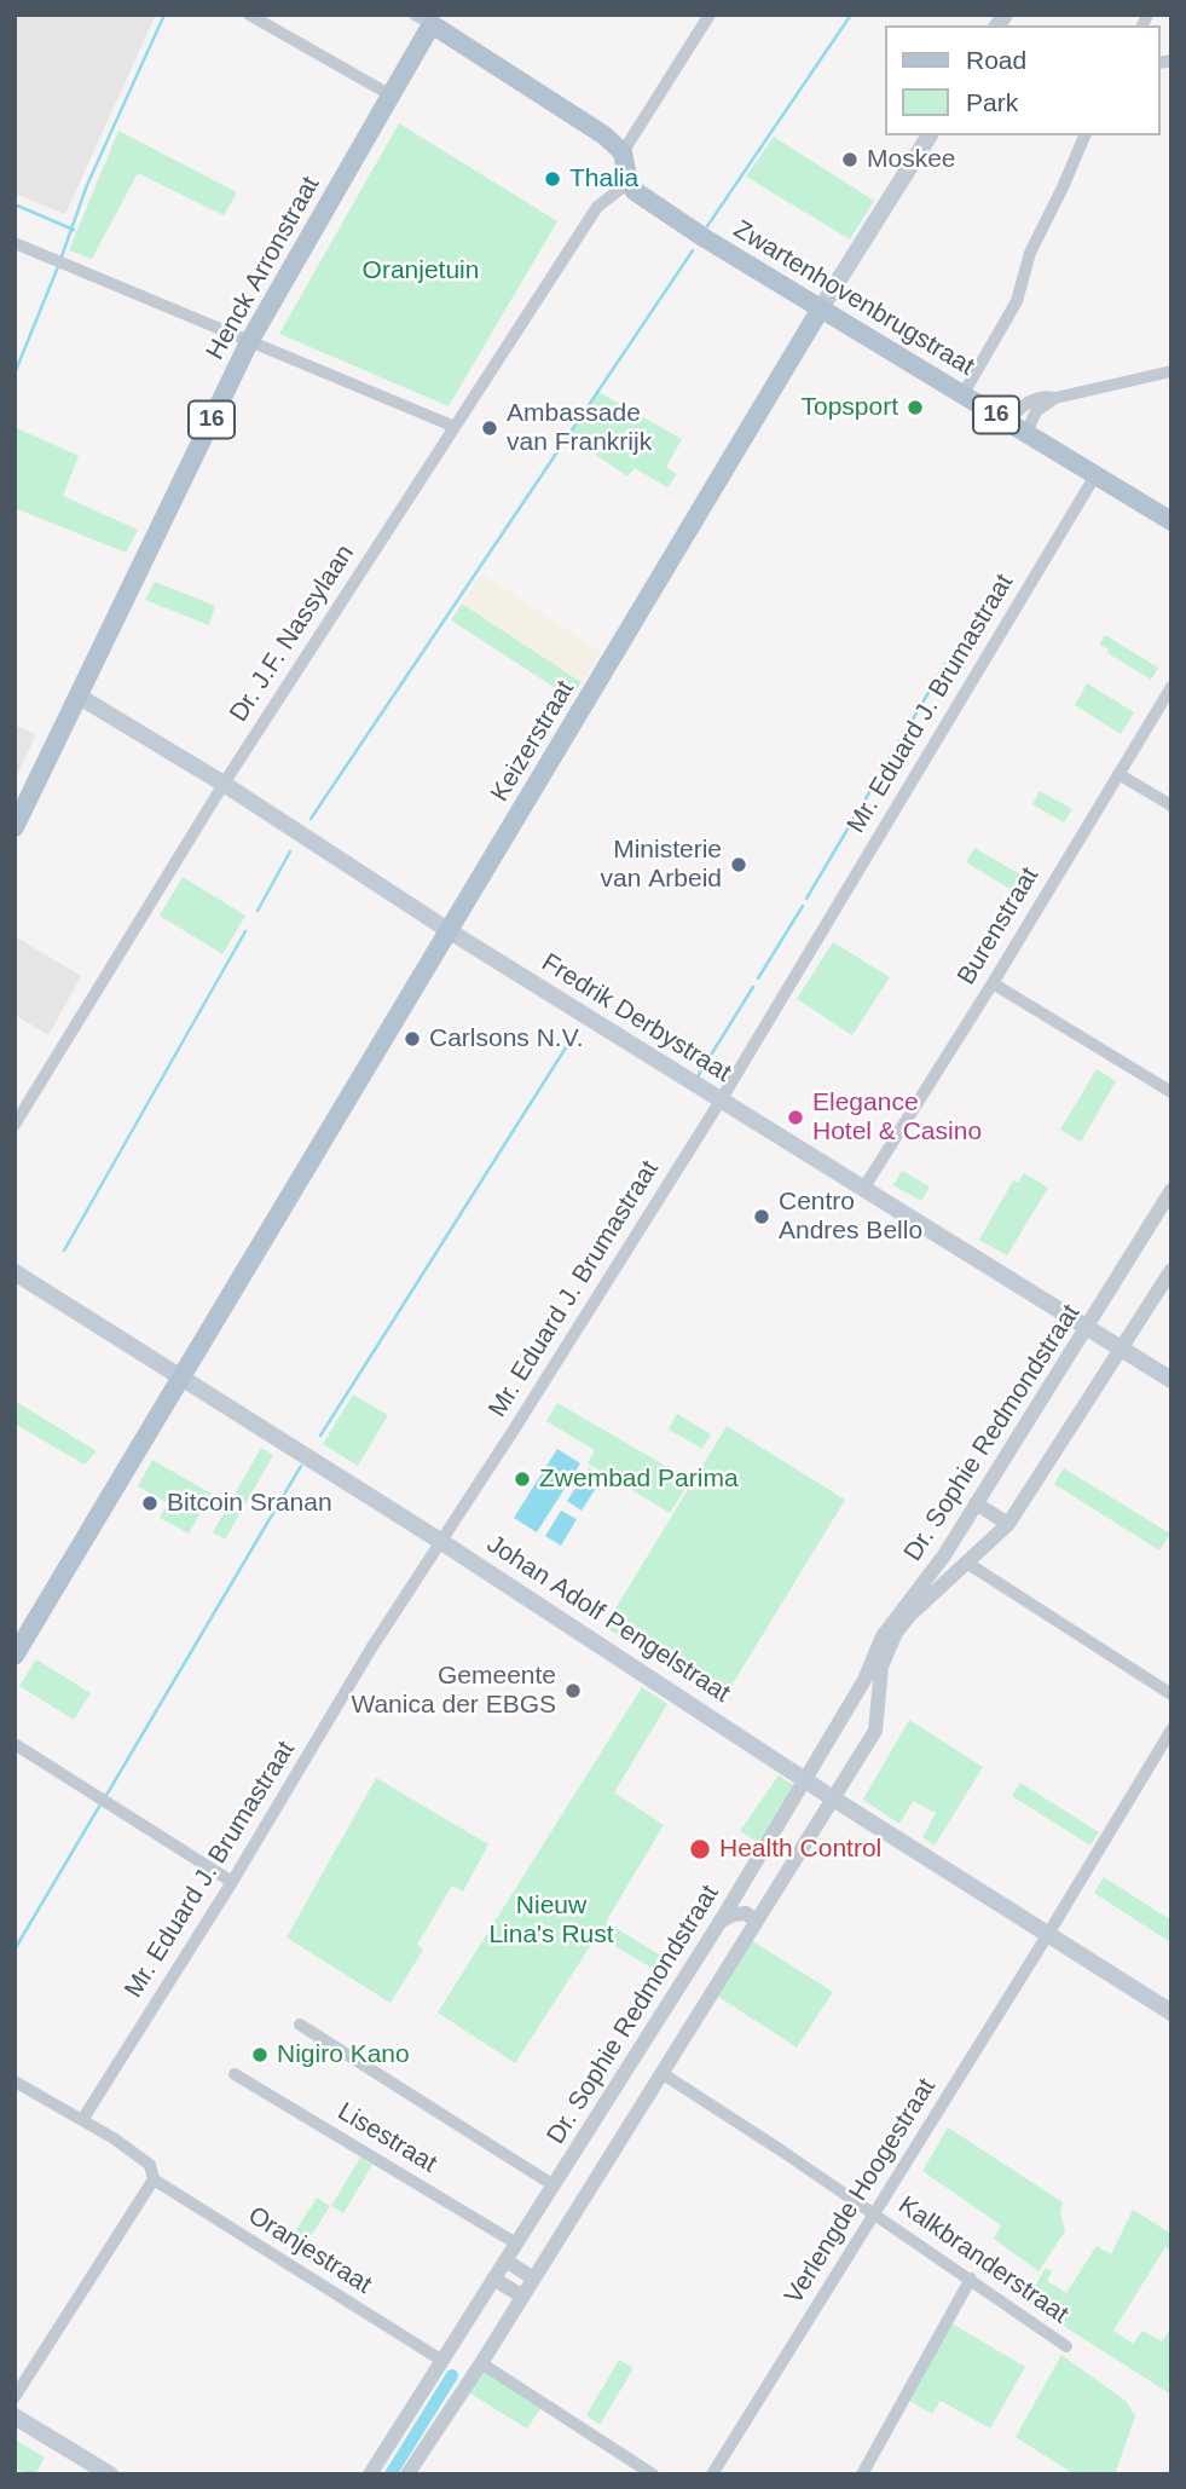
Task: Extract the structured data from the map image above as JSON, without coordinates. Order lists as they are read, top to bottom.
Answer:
{
  "streets": {
    "main road": [
      "Henck Arronstraat",
      "Zwartenhovenbrugstraat",
      "16",
      "Keizerstraat",
      "Fredrik Derbystraat",
      "Johan Adolf Pengelstraat"
    ],
    "street": [
      "Dr. J.F. Nassylaan",
      "Mr. Eduard J. Brumastraat",
      "Burenstraat",
      "Dr. Sophie Redmondstraat",
      "Lisestraat",
      "Verlengde Hoogestraat",
      "Oranjestraat",
      "Kalkbranderstraat"
    ]
  },
  "crossings": [
    ["Henck Arronstraat", "16"],
    ["Henck Arronstraat", "Fredrik Derbystraat"],
    ["Zwartenhovenbrugstraat", "Dr. J.F. Nassylaan"],
    ["Zwartenhovenbrugstraat", "Mr. Eduard J. Brumastraat"],
    ["Zwartenhovenbrugstraat", "Keizerstraat"],
    ["Dr. J.F. Nassylaan", "Fredrik Derbystraat"],
    ["Mr. Eduard J. Brumastraat", "Fredrik Derbystraat"],
    ["Mr. Eduard J. Brumastraat", "Johan Adolf Pengelstraat"],
    ["Mr. Eduard J. Brumastraat", "Oranjestraat"],
    ["Keizerstraat", "Fredrik Derbystraat"],
    ["Keizerstraat", "Johan Adolf Pengelstraat"],
    ["Burenstraat", "Fredrik Derbystraat"],
    ["Fredrik Derbystraat", "Dr. Sophie Redmondstraat"],
    ["Dr. Sophie Redmondstraat", "Johan Adolf Pengelstraat"],
    ["Dr. Sophie Redmondstraat", "Lisestraat"],
    ["Dr. Sophie Redmondstraat", "Oranjestraat"],
    ["Dr. Sophie Redmondstraat", "Kalkbranderstraat"],
    ["Johan Adolf Pengelstraat", "Verlengde Hoogestraat"],
    ["Verlengde Hoogestraat", "Kalkbranderstraat"]
  ],
  "parks": ["Oranjetuin", "Nieuw Lina's Rust"],
  "places": [
    "Moskee",
    "Thalia",
    "Topsport",
    "Ambassade van Frankrijk",
    "Ministerie van Arbeid",
    "Carlsons N.V.",
    "Elegance Hotel & Casino",
    "Centro Andres Bello",
    "Zwembad Parima",
    "Bitcoin Sranan",
    "Gemeente Wanica der EBGS",
    "Health Control",
    "Nigiro Kano"
  ],
  "legend": ["Road", "Park"]
}
